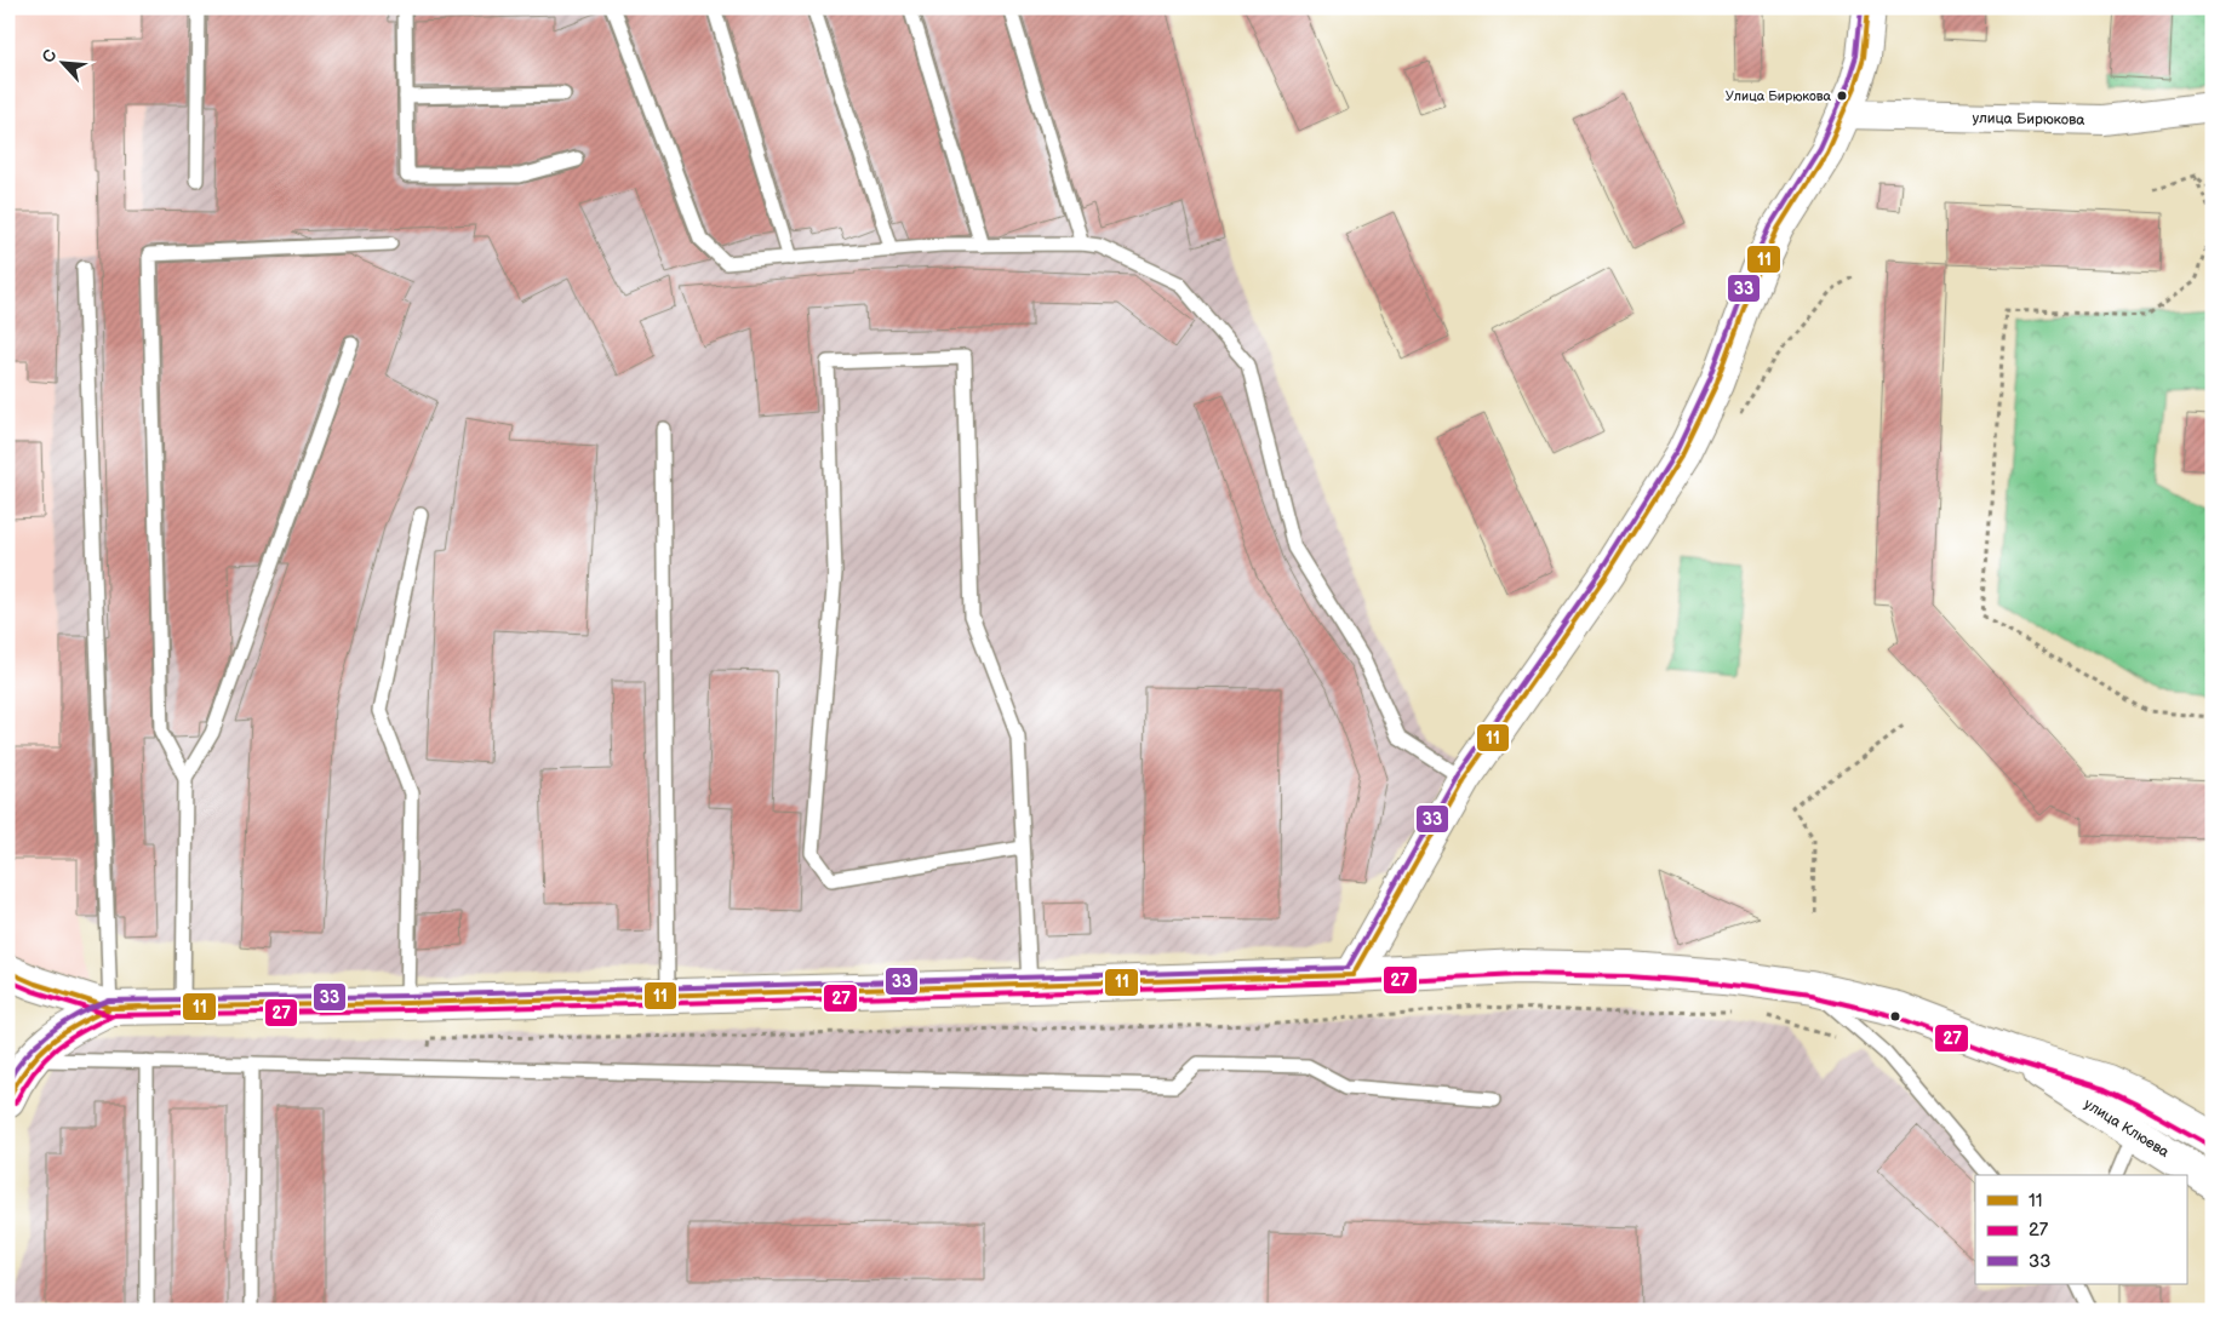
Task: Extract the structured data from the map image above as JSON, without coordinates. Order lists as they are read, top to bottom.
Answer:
{
  "streets": {
    "main road": ["улица Клюева"],
    "street": ["улица Бирюкова"]
  },
  "places": ["Улица Бирюкова"],
  "lines": ["transit line 11", "transit line 33", "transit line 27"],
  "legend": ["11", "27", "33"],
  "north": "top left"
}
